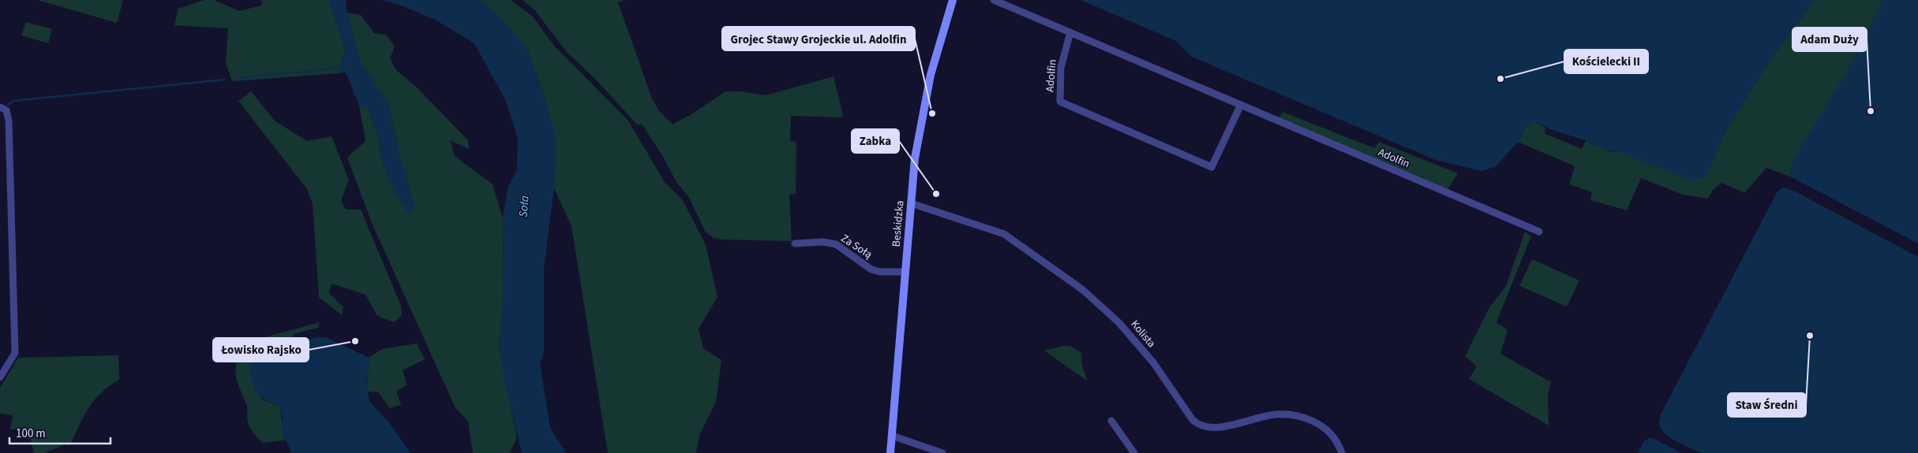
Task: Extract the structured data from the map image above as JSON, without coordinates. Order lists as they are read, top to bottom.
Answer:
{
  "streets": {
    "main road": ["Beskidzka"],
    "street": ["Adolfin", "Za Sołą", "Kolista"]
  },
  "crossings": [
    ["Beskidzka", "Za Sołą"],
    ["Beskidzka", "Kolista"]
  ],
  "water": ["Soła"],
  "places": [
    "Kościelecki II",
    "Adam Duży",
    "Grojec Stawy Grojeckie ul. Adolfin",
    "Zabka",
    "Staw Średni",
    "Łowisko Rajsko"
  ],
  "scale_bar": "100 m"
}
